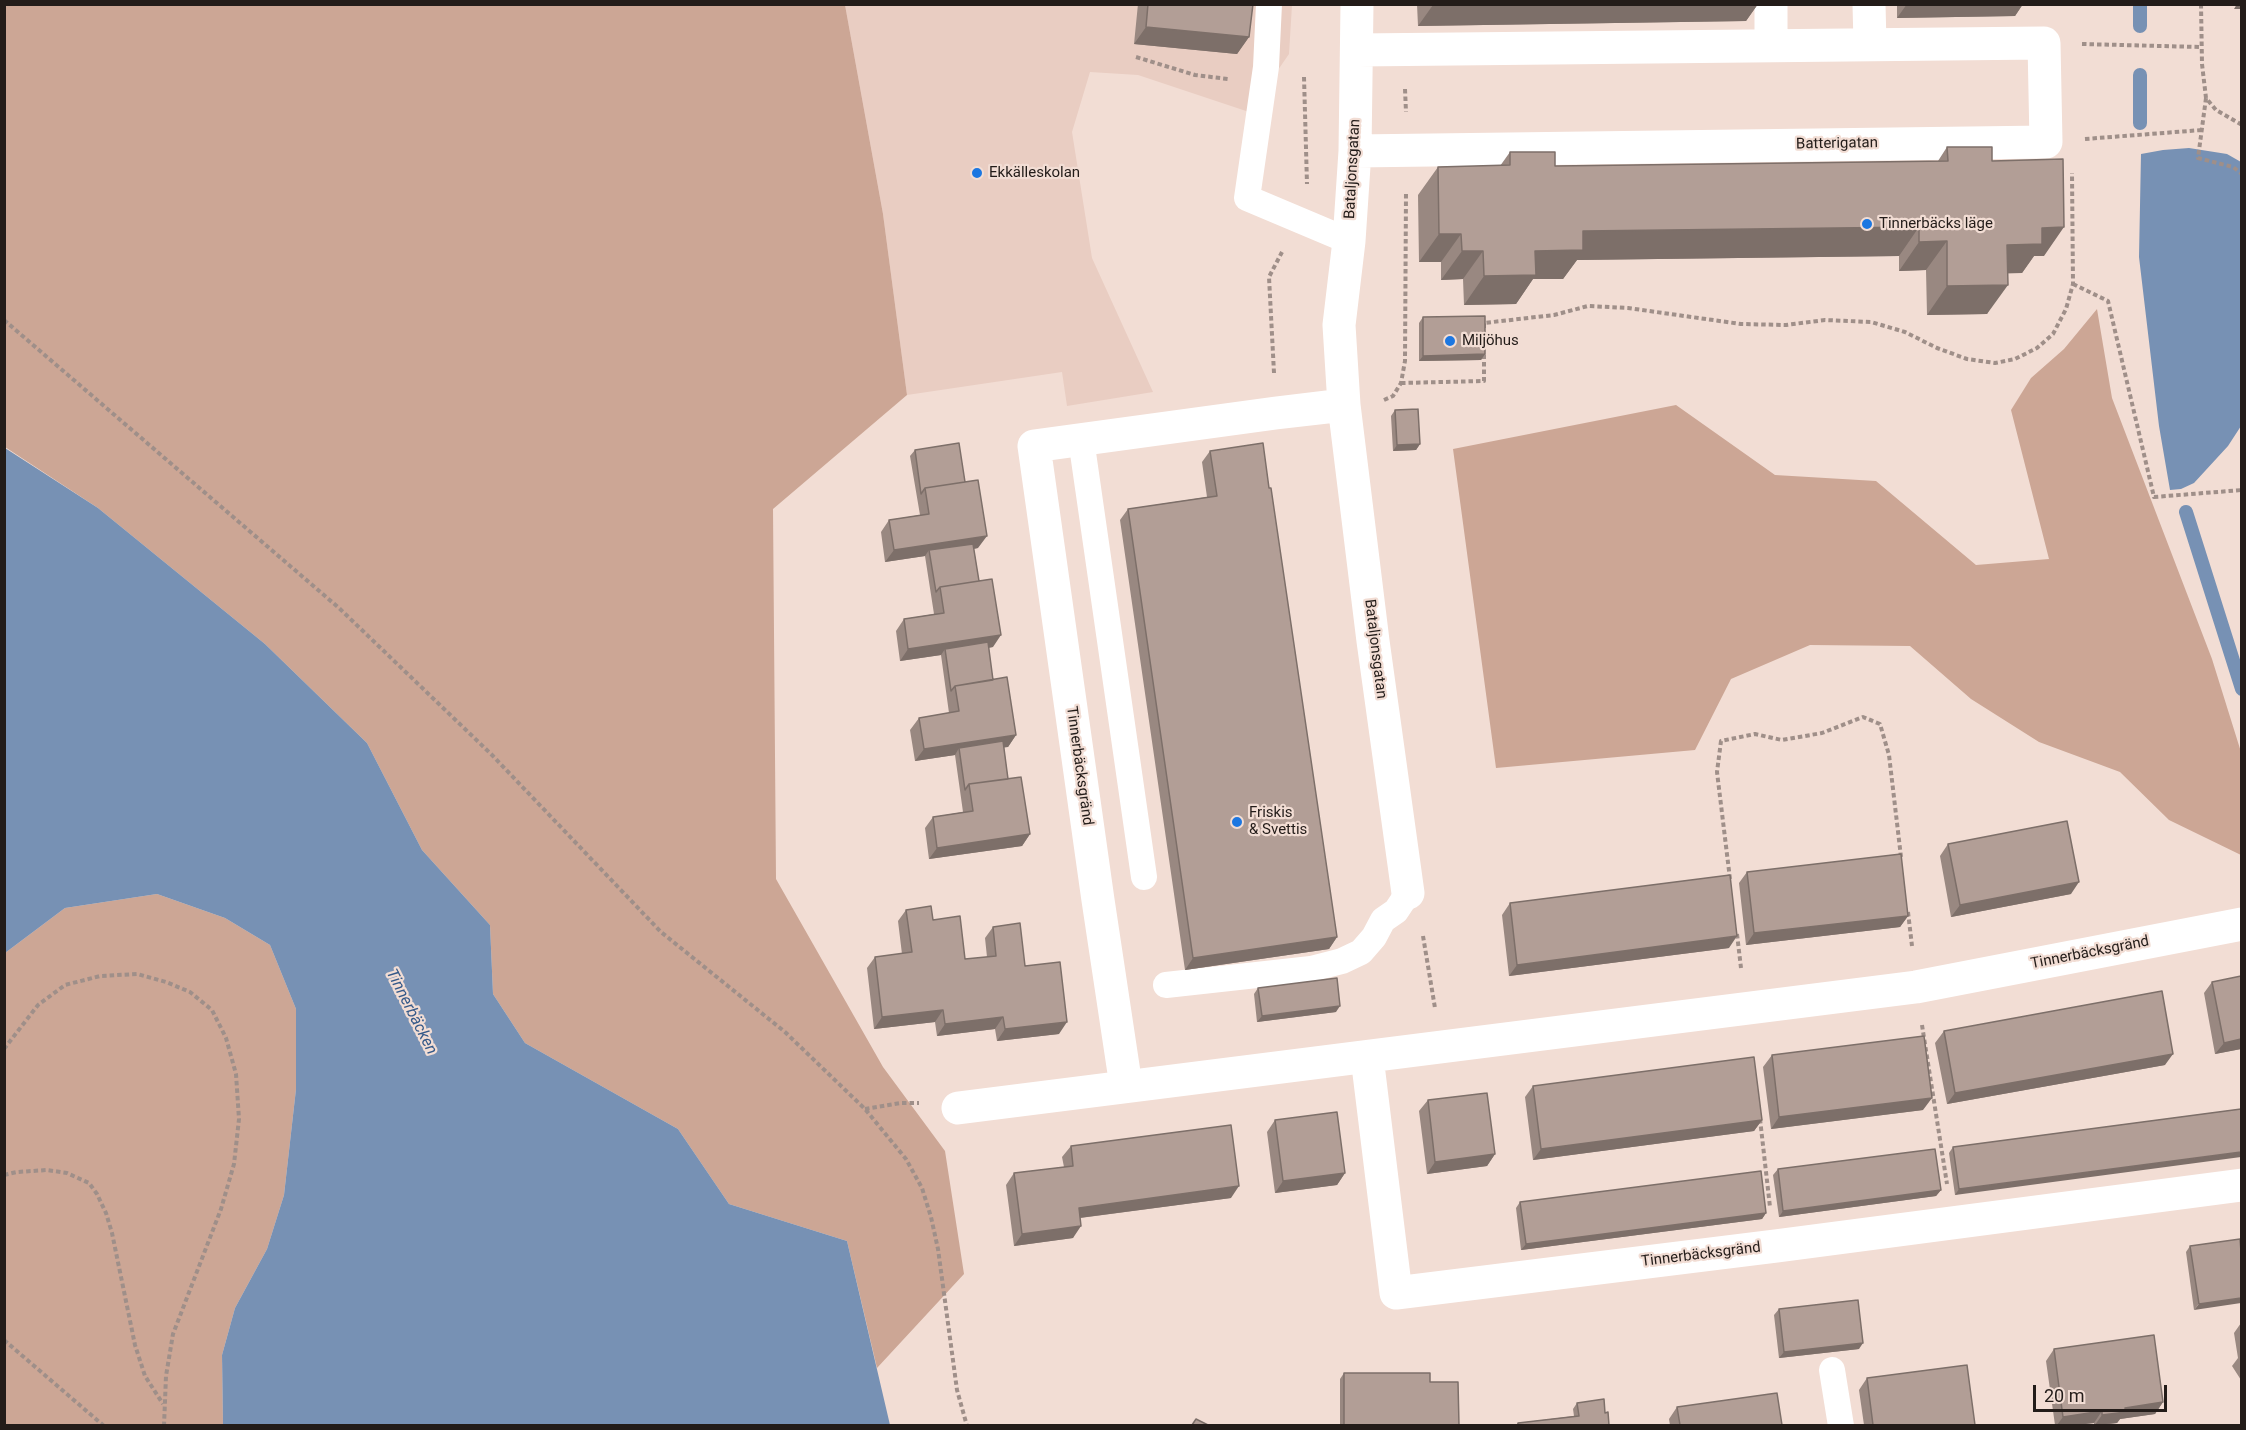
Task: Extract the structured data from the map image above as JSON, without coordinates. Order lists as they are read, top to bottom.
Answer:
{
  "streets": {
    "street": ["Batterigatan", "Bataljonsgatan", "Tinnerbäcksgränd"]
  },
  "crossings": [
    ["Batterigatan", "Bataljonsgatan"]
  ],
  "water": ["Tinnerbäcken"],
  "places": [
    "Ekkälleskolan",
    "Tinnerbäcks läge",
    "Miljöhus",
    "Friskis & Svettis"
  ],
  "scale_bar": "20 m"
}
